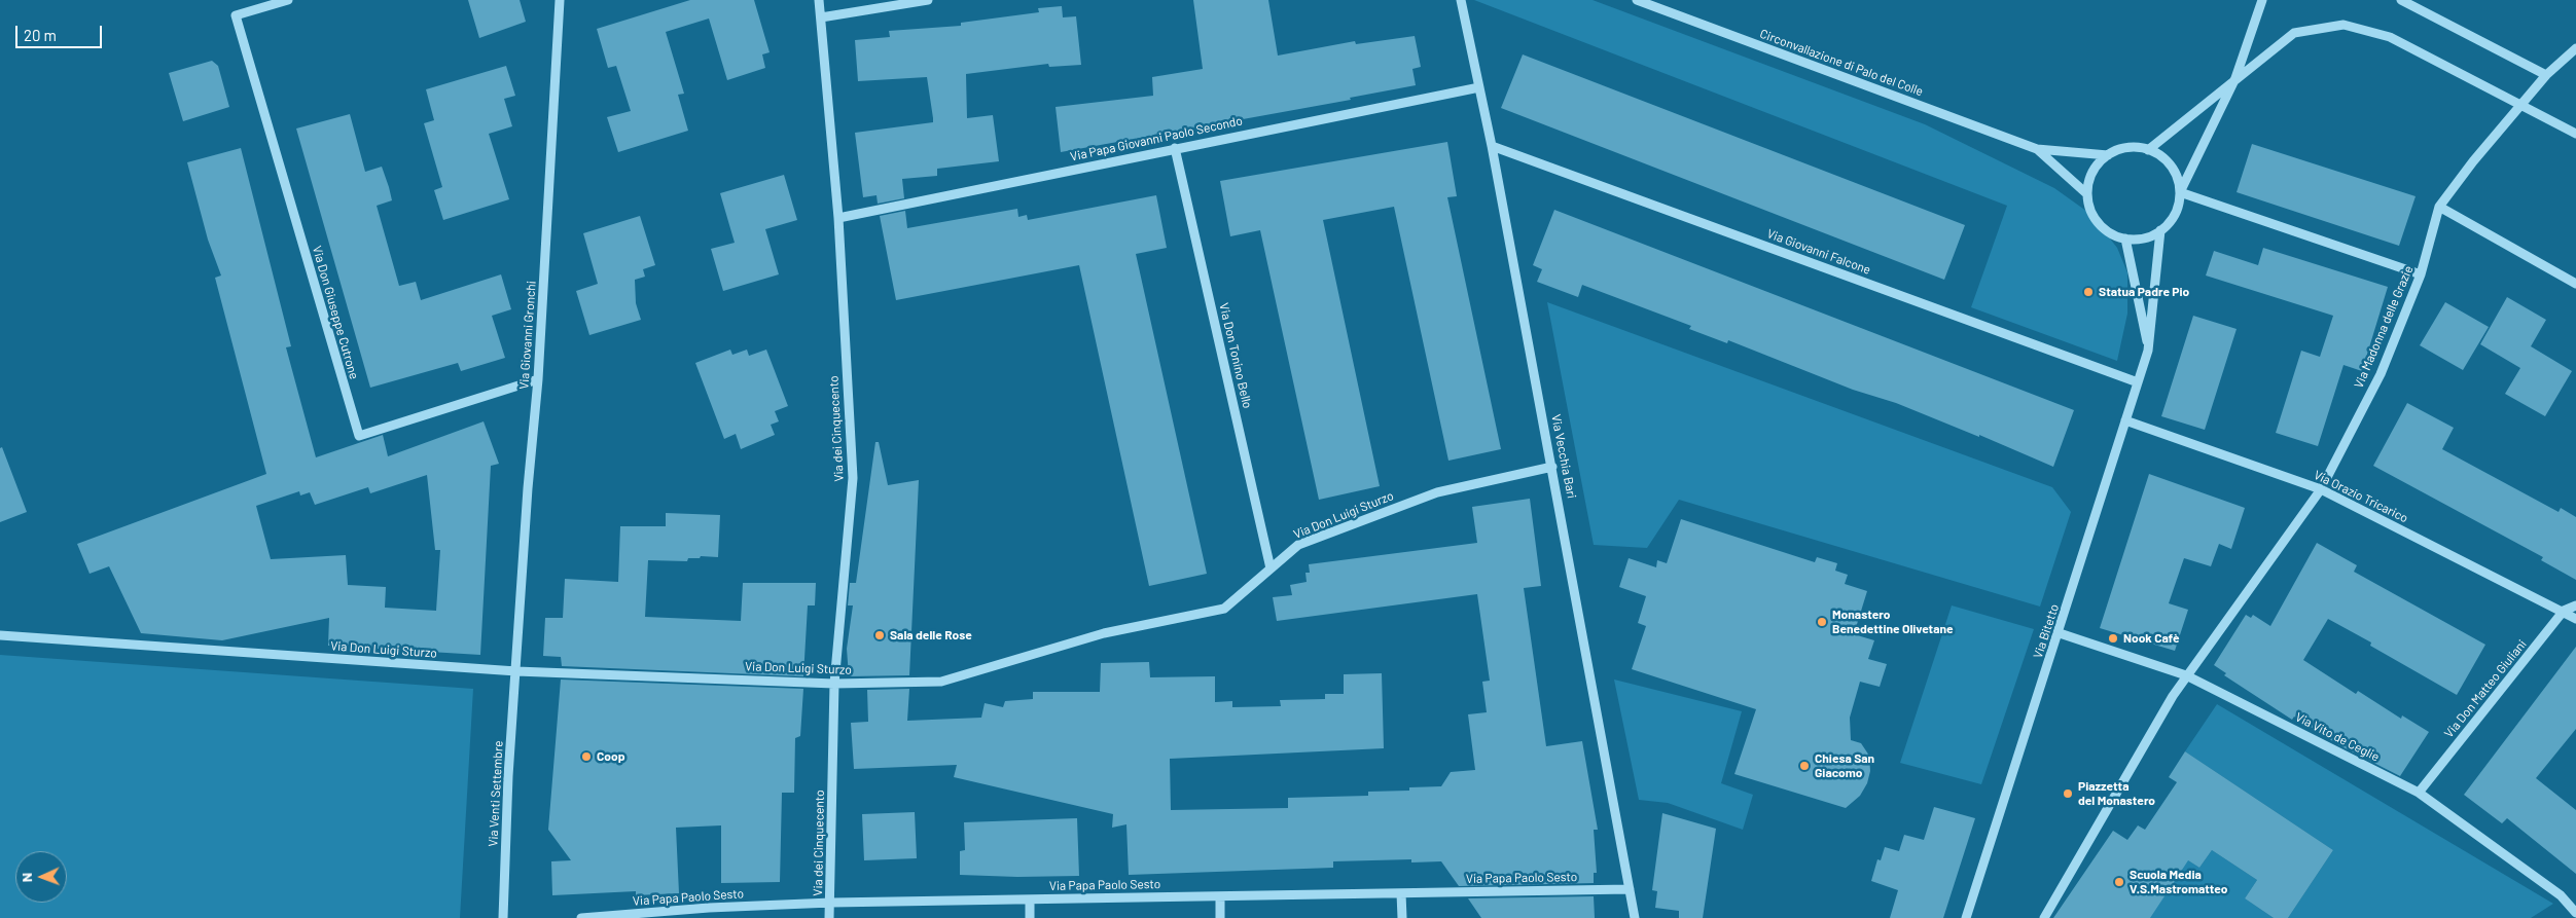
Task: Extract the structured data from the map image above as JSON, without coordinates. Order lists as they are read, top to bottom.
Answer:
{
  "streets": {
    "street": [
      "Circonvallazione di Palo del Colle",
      "Via Papa Giovanni Paolo Secondo",
      "Via Giovanni Falcone",
      "Via Don Giuseppe Cutrone",
      "Via Madonna delle Grazie",
      "Via Giovanni Gronchi",
      "Via Don Tonino Bello",
      "Via dei Cinquecento",
      "Via Vecchia Bari",
      "Via Orazio Tricarico",
      "Via Don Luigi Sturzo",
      "Via Bitetto",
      "Via Don Matteo Giuliani",
      "Via Vito de Ceglie",
      "Via Venti Settembre",
      "Via Papa Paolo Sesto"
    ]
  },
  "crossings": [
    ["Via Papa Giovanni Paolo Secondo", "Via Don Tonino Bello"],
    ["Via Papa Giovanni Paolo Secondo", "Via dei Cinquecento"],
    ["Via Papa Giovanni Paolo Secondo", "Via Vecchia Bari"],
    ["Via Giovanni Falcone", "Via Vecchia Bari"],
    ["Via Giovanni Falcone", "Via Bitetto"],
    ["Via Don Giuseppe Cutrone", "Via Giovanni Gronchi"],
    ["Via Madonna delle Grazie", "Via Orazio Tricarico"],
    ["Via Madonna delle Grazie", "Via Vito de Ceglie"],
    ["Via Giovanni Gronchi", "Via Don Luigi Sturzo"],
    ["Via Giovanni Gronchi", "Via Venti Settembre"],
    ["Via Don Tonino Bello", "Via Don Luigi Sturzo"],
    ["Via dei Cinquecento", "Via Don Luigi Sturzo"],
    ["Via dei Cinquecento", "Via Papa Paolo Sesto"],
    ["Via Vecchia Bari", "Via Don Luigi Sturzo"],
    ["Via Vecchia Bari", "Via Papa Paolo Sesto"],
    ["Via Orazio Tricarico", "Via Bitetto"],
    ["Via Orazio Tricarico", "Via Don Matteo Giuliani"],
    ["Via Don Luigi Sturzo", "Via Venti Settembre"],
    ["Via Bitetto", "Via Vito de Ceglie"],
    ["Via Don Matteo Giuliani", "Via Vito de Ceglie"]
  ],
  "places": [
    "Statua Padre Pio",
    "Monastero Benedettine Olivetane",
    "Sala delle Rose",
    "Nook Cafè",
    "Coop",
    "Chiesa San Giacomo",
    "Piazzetta del Monastero",
    "Scuola Media V.S.Mastromatteo"
  ],
  "scale_bar": "20 m",
  "north": "left"
}
